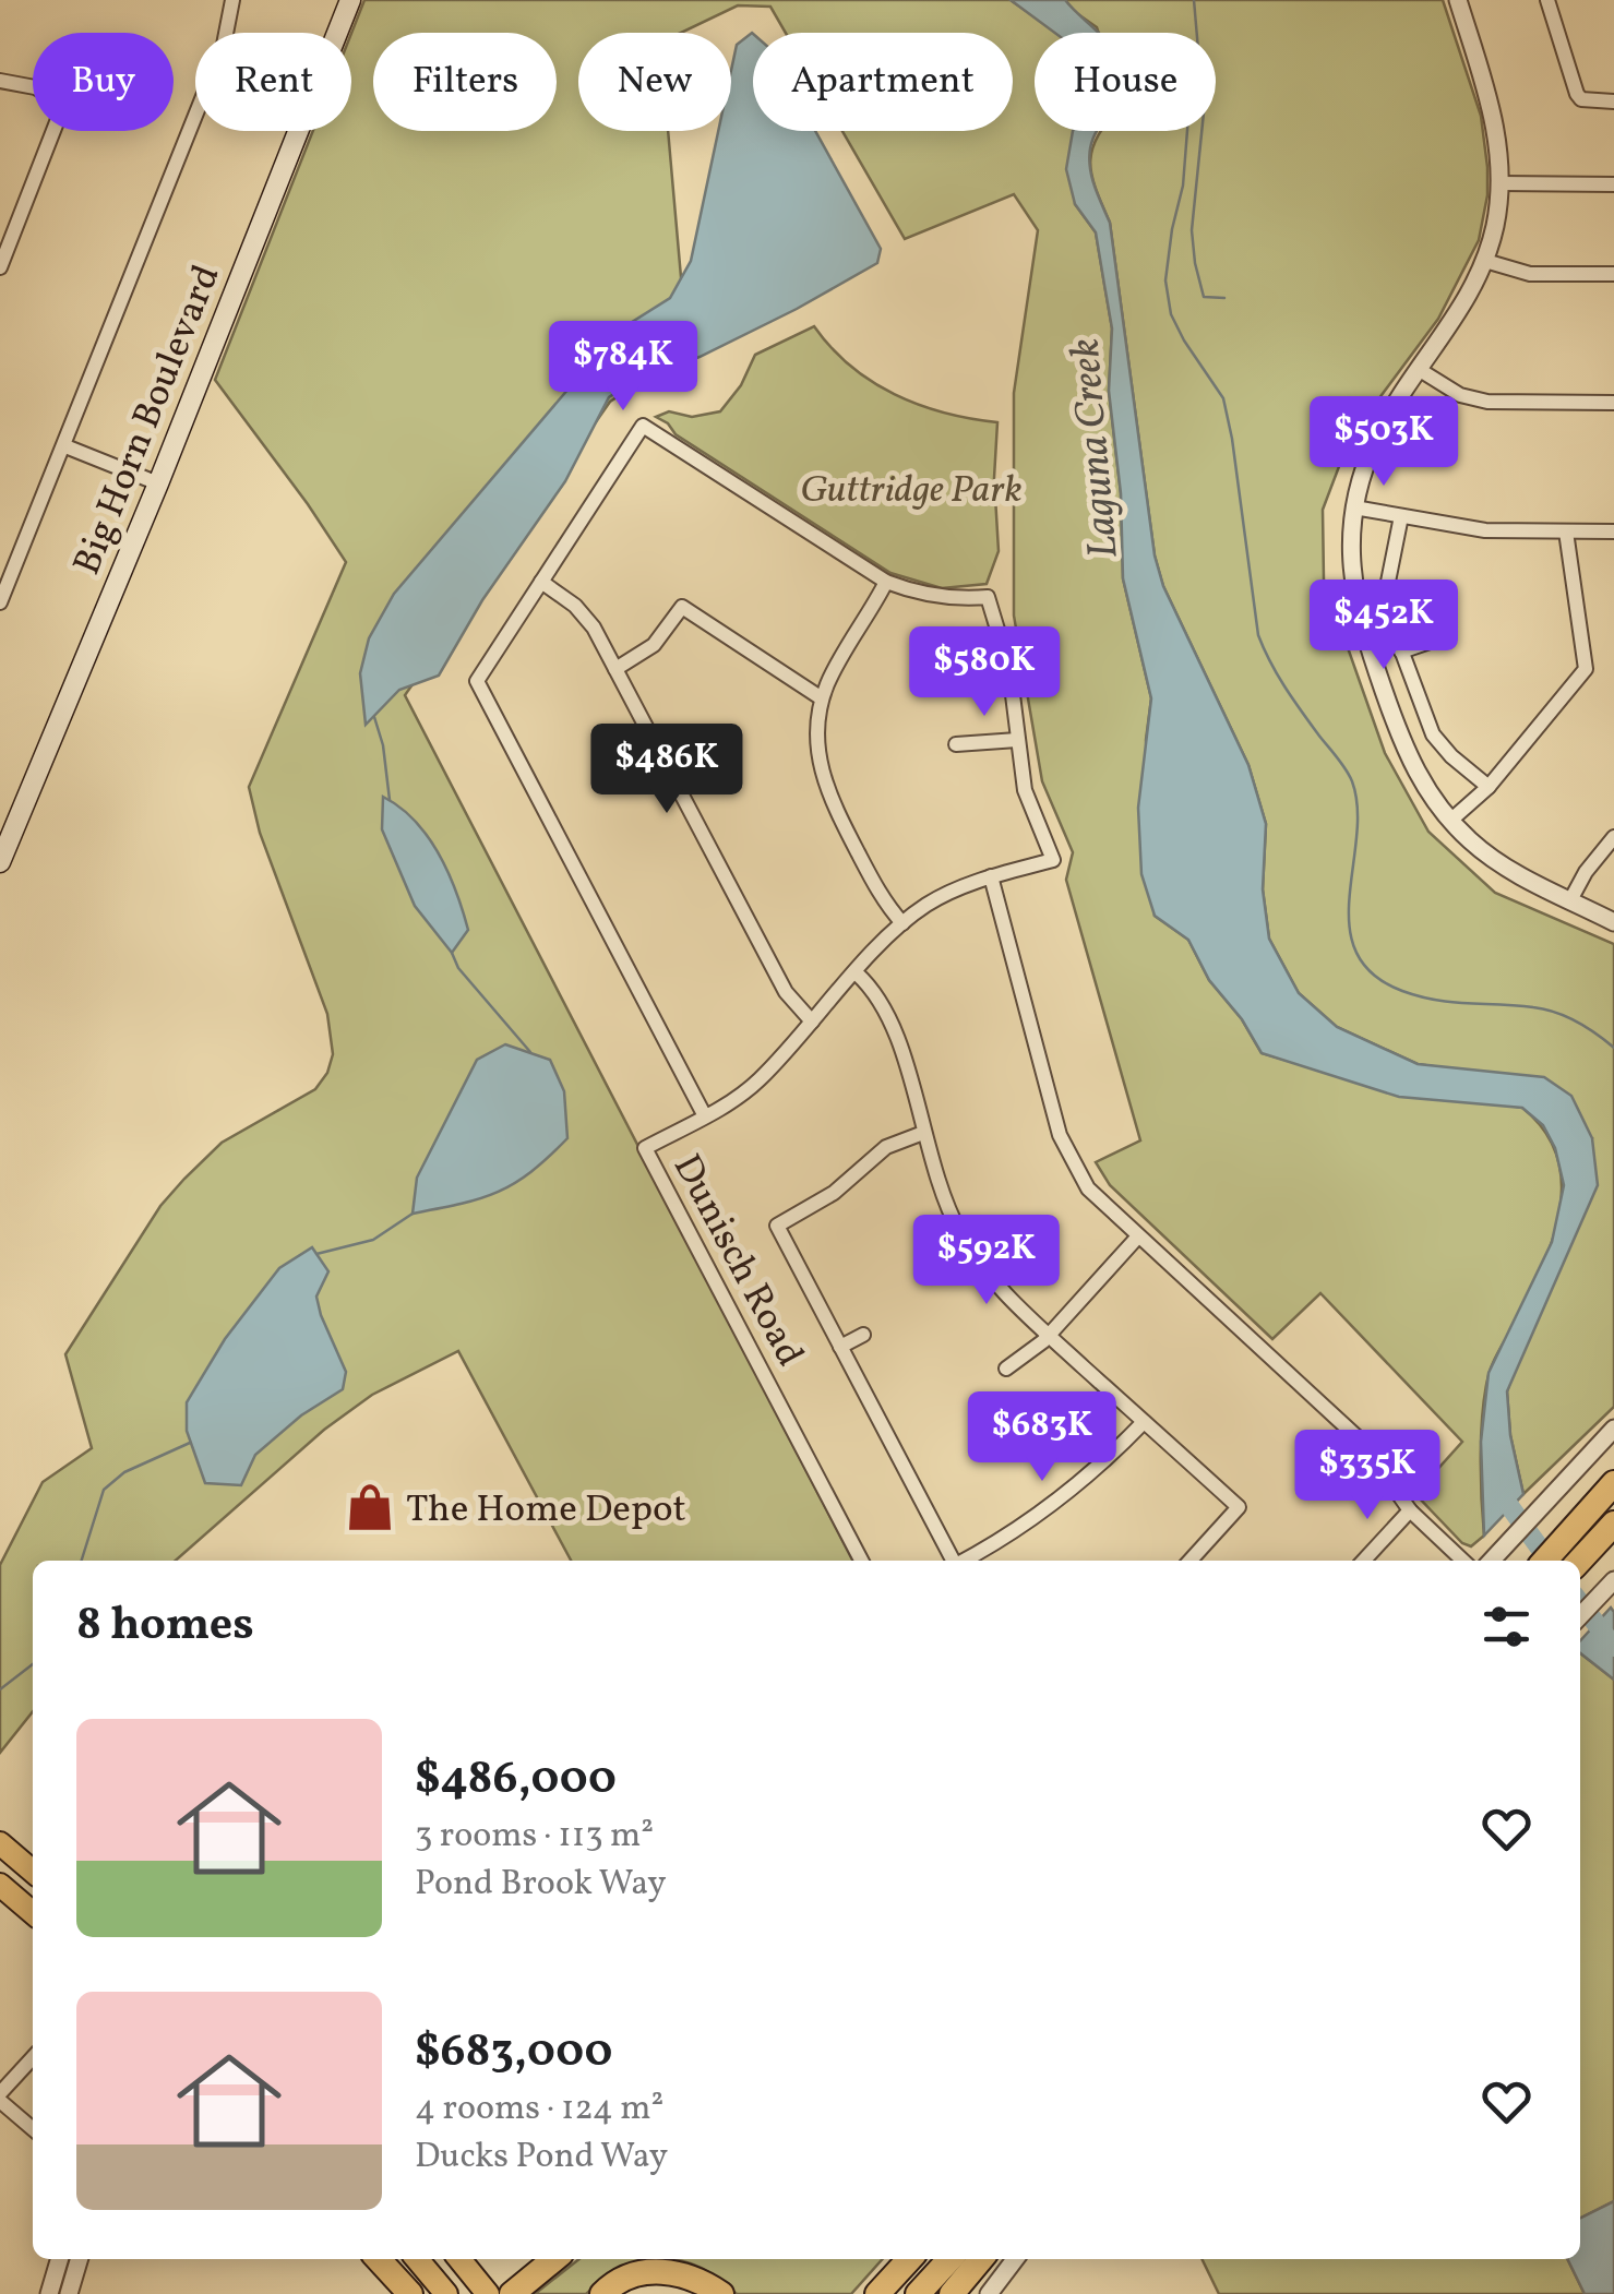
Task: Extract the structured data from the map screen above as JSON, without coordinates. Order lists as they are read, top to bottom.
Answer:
{
  "streets": {
    "main road": ["Big Horn Boulevard"],
    "street": ["Dunisch Road"]
  },
  "water": ["Laguna Creek"],
  "parks": ["Guttridge Park"],
  "places": {
    "shop": ["The Home Depot"]
  },
  "page": {
    "chip": [
      "Buy",
      "Rent",
      "Filters",
      "New",
      "Apartment",
      "House"
    ],
    "price": [
      "$784K",
      "$503K",
      "$452K",
      "$580K",
      "$486K",
      "$592K",
      "$683K",
      "$335K"
    ],
    "heading": "8 homes",
    "list": [
      {
        "name": "$486,000",
        "note": "3 rooms · 113 m² · Pond Brook Way"
      },
      {
        "name": "$683,000",
        "note": "4 rooms · 124 m² · Ducks Pond Way"
      }
    ]
  }
}
